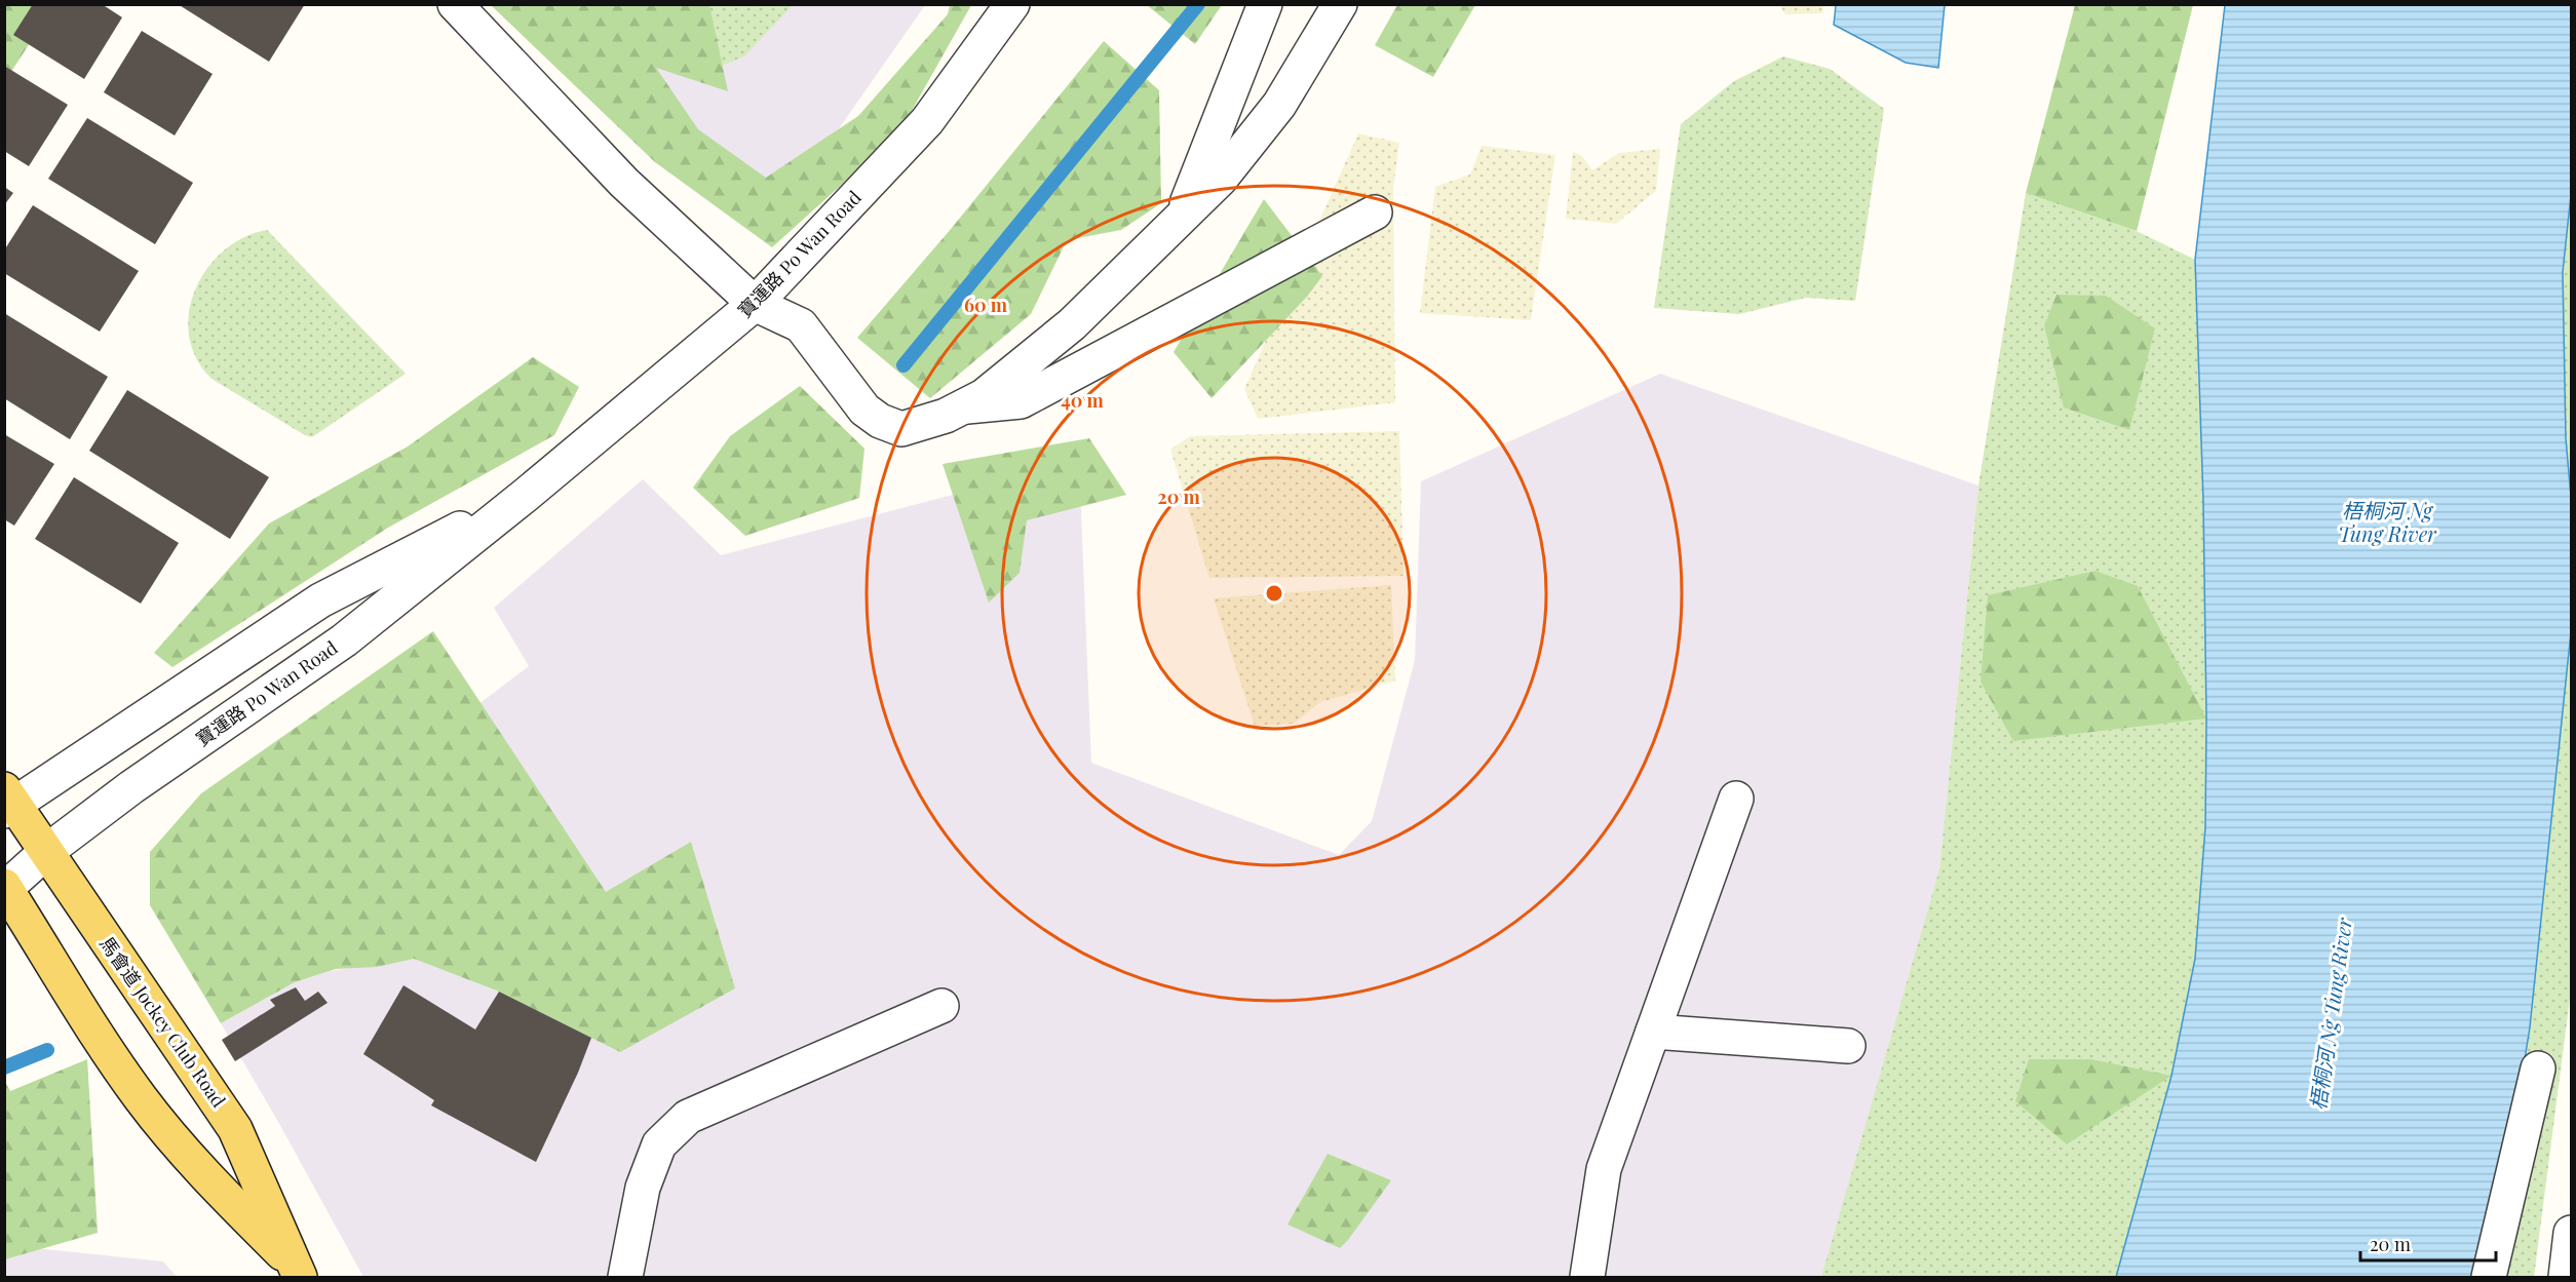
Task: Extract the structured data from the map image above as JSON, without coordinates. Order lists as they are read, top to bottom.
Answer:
{
  "streets": {
    "main road": ["馬會道 Jockey Club Road"],
    "street": ["寶運路 Po Wan Road"]
  },
  "crossings": [
    ["寶運路 Po Wan Road", "馬會道 Jockey Club Road"]
  ],
  "water": ["梧桐河 Ng Tung River"],
  "scale_bar": "20 m",
  "rings": ["60 m", "40 m", "20 m"]
}
